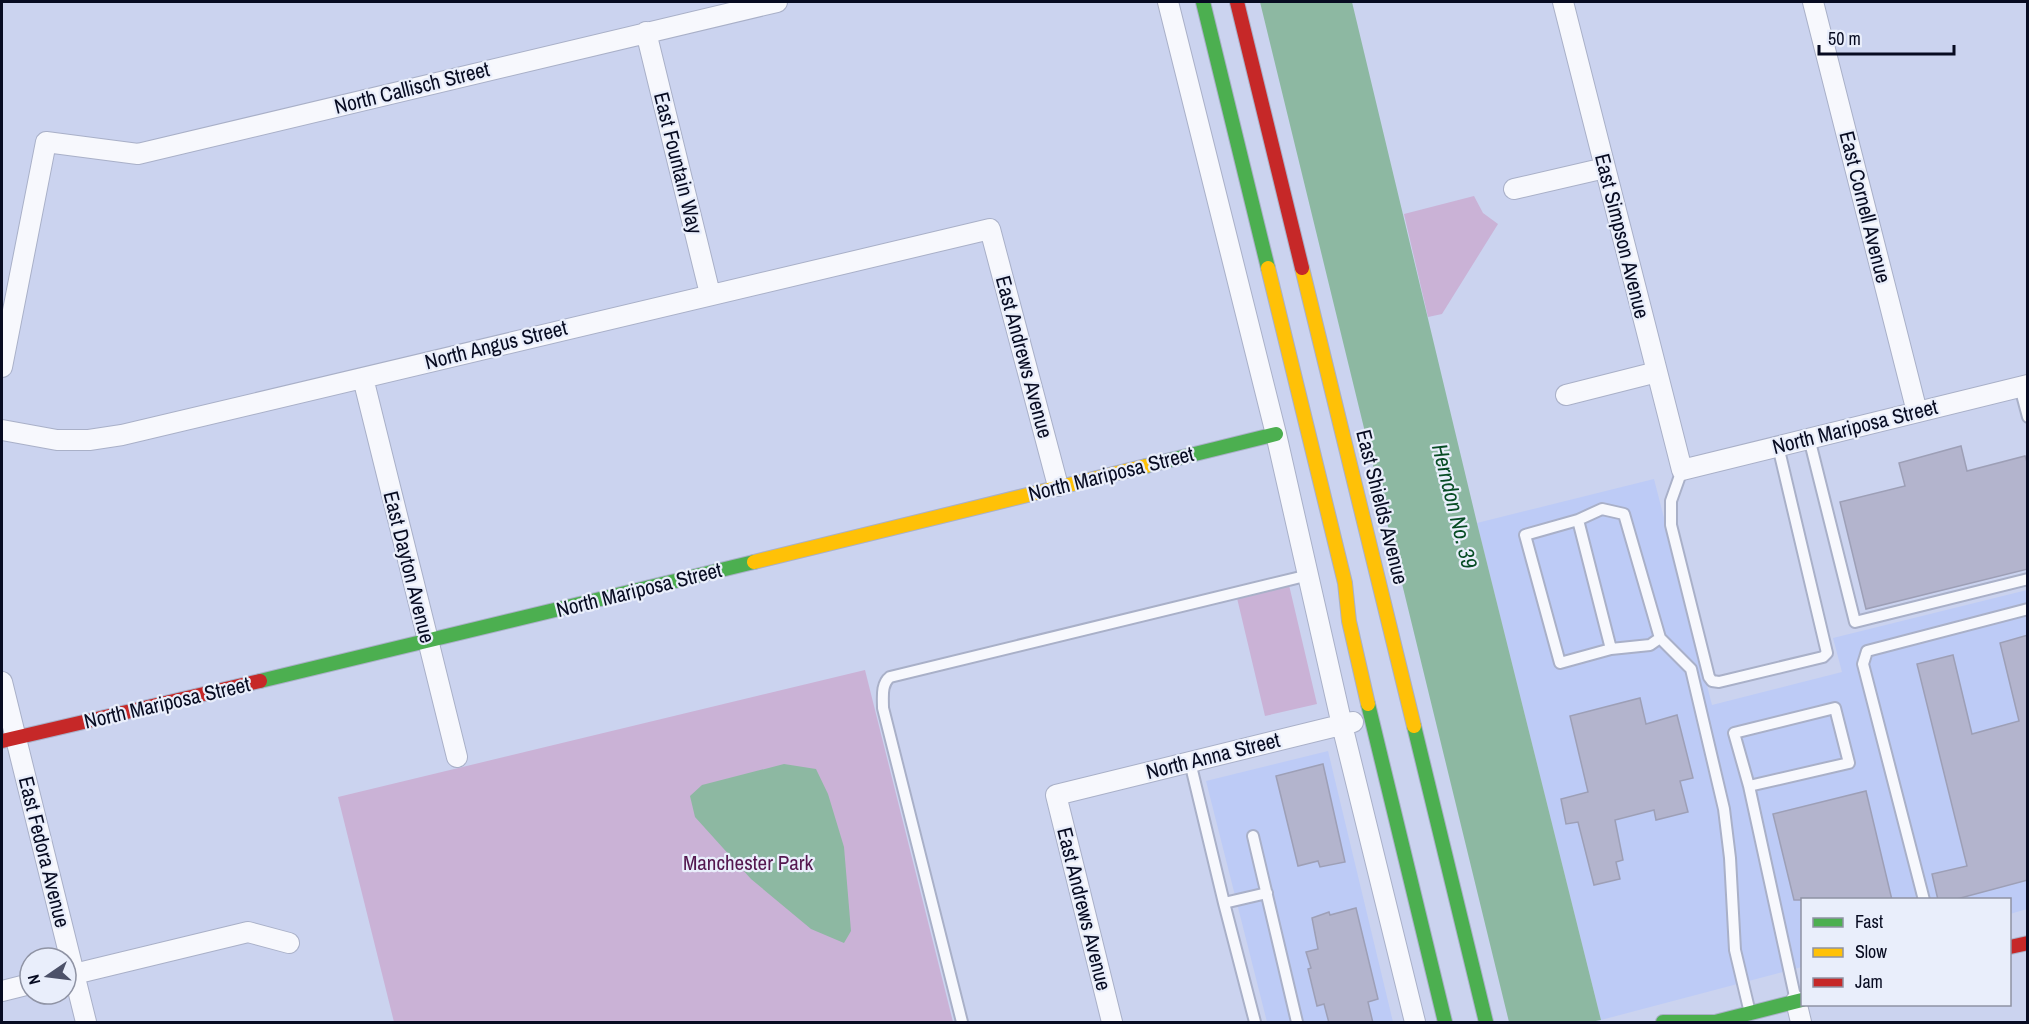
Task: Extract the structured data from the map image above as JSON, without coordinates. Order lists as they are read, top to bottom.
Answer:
{
  "streets": {
    "main road": ["North Mariposa Street", "East Shields Avenue"],
    "street": [
      "North Callisch Street",
      "East Fountain Way",
      "East Cornell Avenue",
      "East Simpson Avenue",
      "North Angus Street",
      "East Andrews Avenue",
      "East Dayton Avenue",
      "North Anna Street",
      "East Fedora Avenue"
    ]
  },
  "crossings": [
    ["North Callisch Street", "East Fountain Way"],
    ["East Fountain Way", "North Angus Street"],
    ["East Cornell Avenue", "North Mariposa Street"],
    ["East Simpson Avenue", "North Mariposa Street"],
    ["North Angus Street", "East Andrews Avenue"],
    ["North Angus Street", "East Dayton Avenue"],
    ["East Andrews Avenue", "North Mariposa Street"],
    ["East Andrews Avenue", "North Anna Street"],
    ["North Mariposa Street", "East Dayton Avenue"],
    ["North Mariposa Street", "East Fedora Avenue"]
  ],
  "water": ["Herndon No. 39"],
  "parks": ["Manchester Park"],
  "legend": ["Fast", "Slow", "Jam"],
  "scale_bar": "50 m",
  "north": "left"
}
